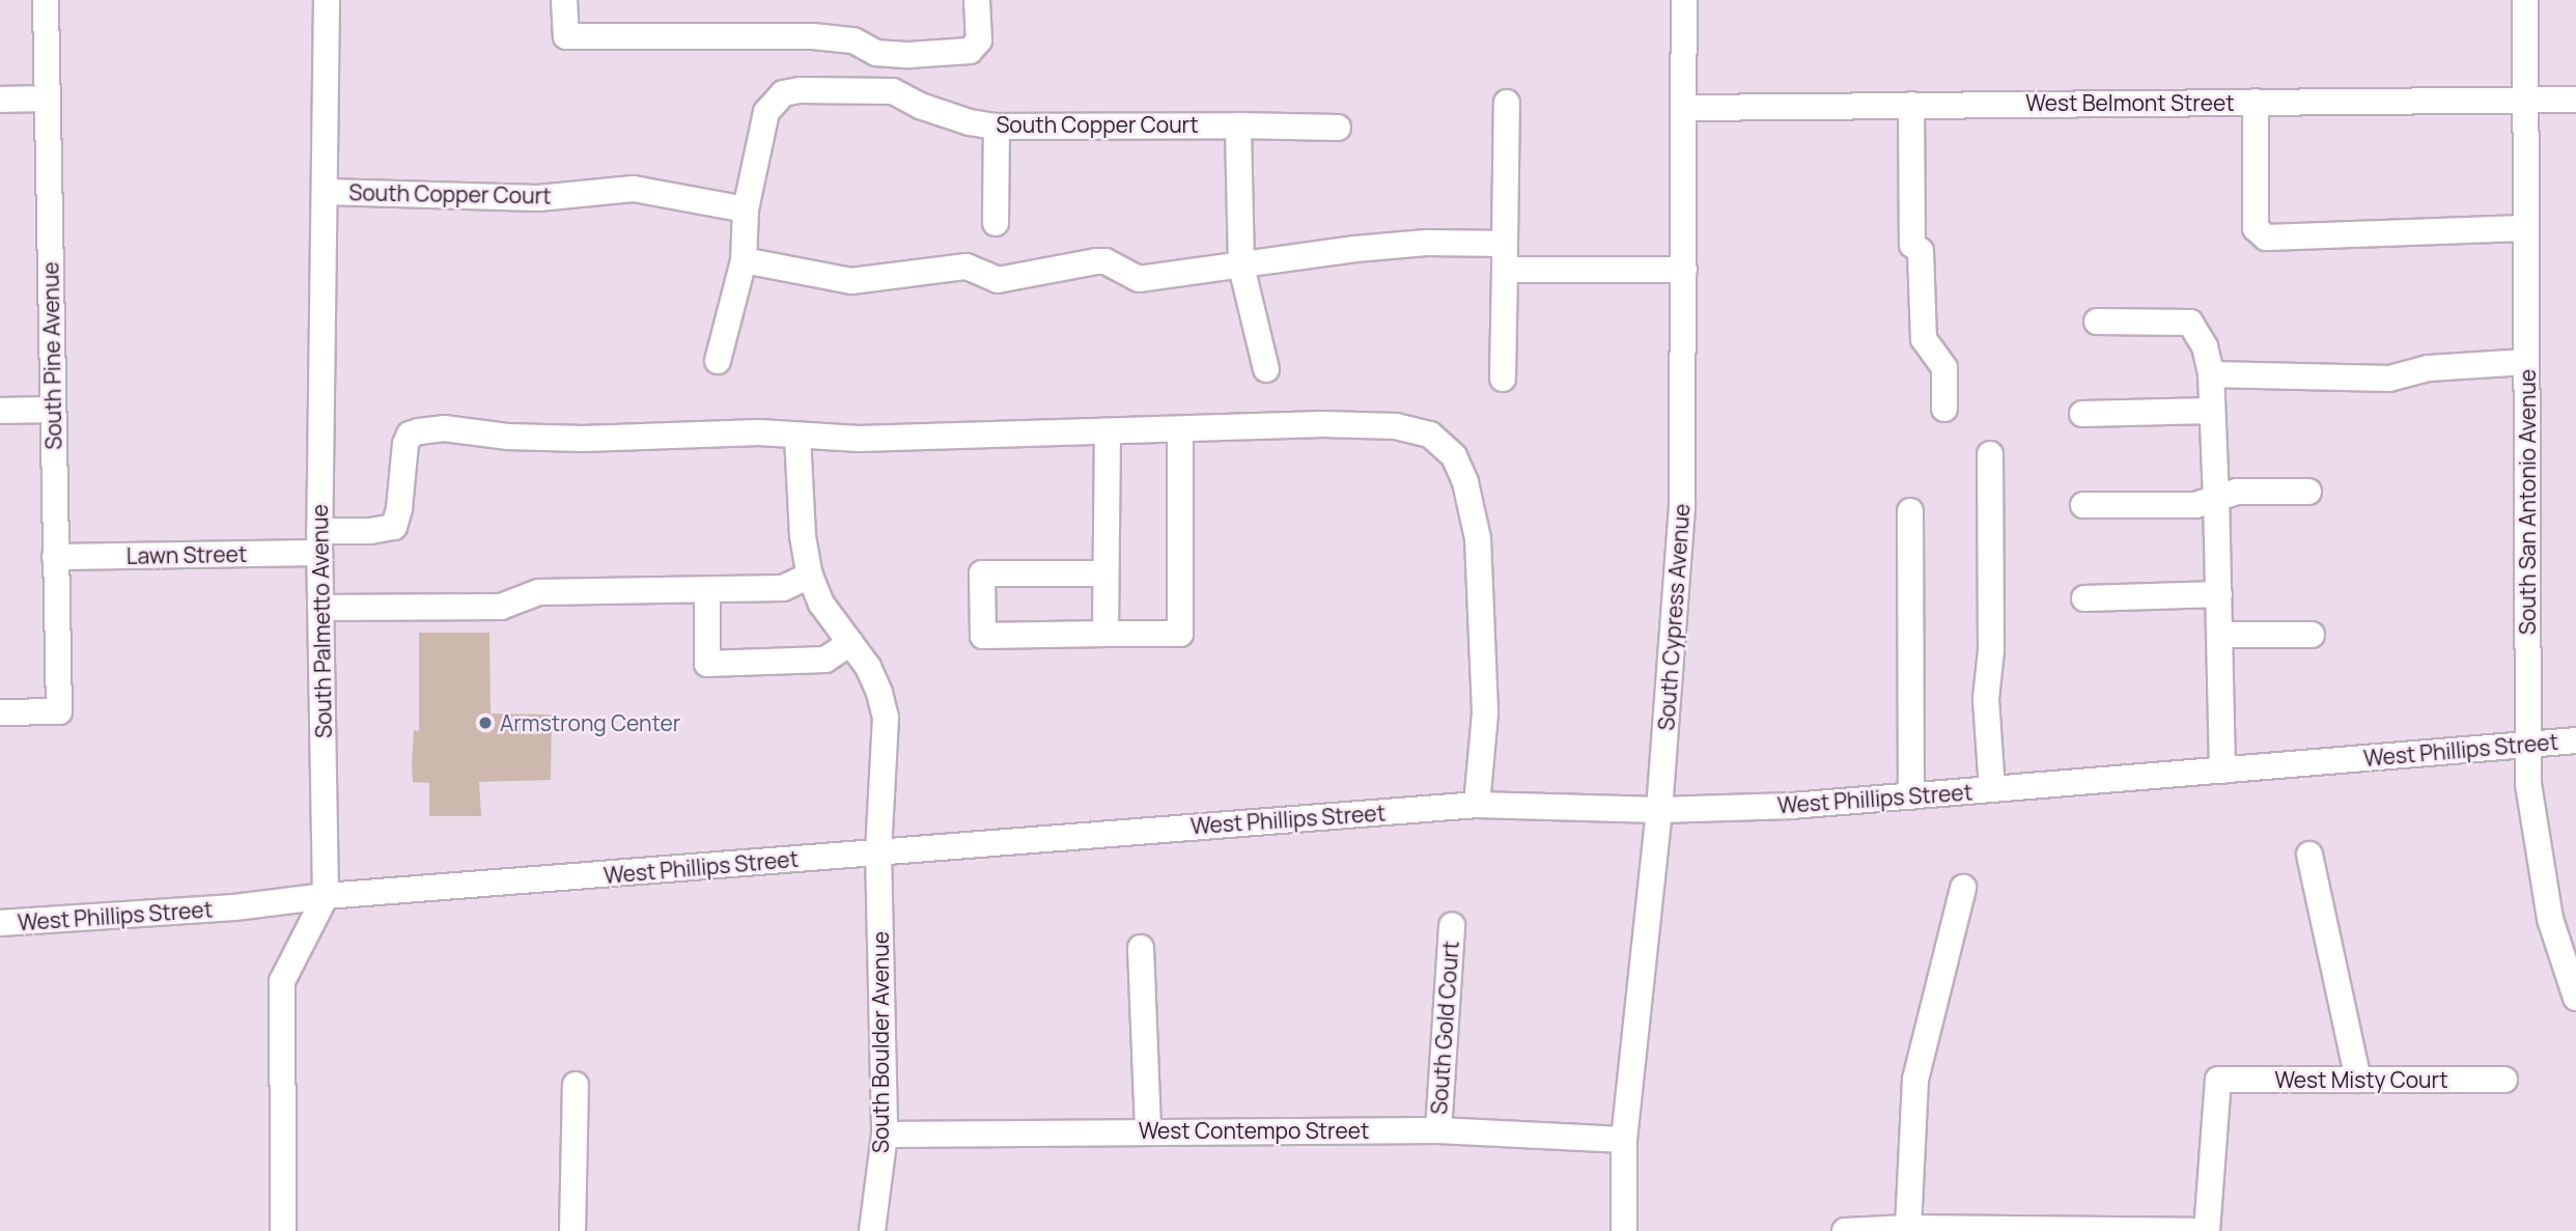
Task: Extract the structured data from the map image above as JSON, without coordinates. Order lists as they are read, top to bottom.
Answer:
{
  "streets": {
    "street": [
      "West Belmont Street",
      "South Copper Court",
      "South Pine Avenue",
      "South San Antonio Avenue",
      "Lawn Street",
      "South Cypress Avenue",
      "South Palmetto Avenue",
      "West Phillips Street",
      "South Gold Court",
      "South Boulder Avenue",
      "West Misty Court",
      "West Contempo Street"
    ]
  },
  "crossings": [
    ["West Belmont Street", "South San Antonio Avenue"],
    ["West Belmont Street", "South Cypress Avenue"],
    ["South Copper Court", "South Palmetto Avenue"],
    ["South Pine Avenue", "Lawn Street"],
    ["South San Antonio Avenue", "West Phillips Street"],
    ["Lawn Street", "South Palmetto Avenue"],
    ["Lawn Street", "South Boulder Avenue"],
    ["South Cypress Avenue", "West Phillips Street"],
    ["South Cypress Avenue", "West Contempo Street"],
    ["South Palmetto Avenue", "West Phillips Street"],
    ["West Phillips Street", "South Boulder Avenue"],
    ["South Gold Court", "West Contempo Street"],
    ["South Boulder Avenue", "West Contempo Street"]
  ],
  "places": ["Armstrong Center"]
}
